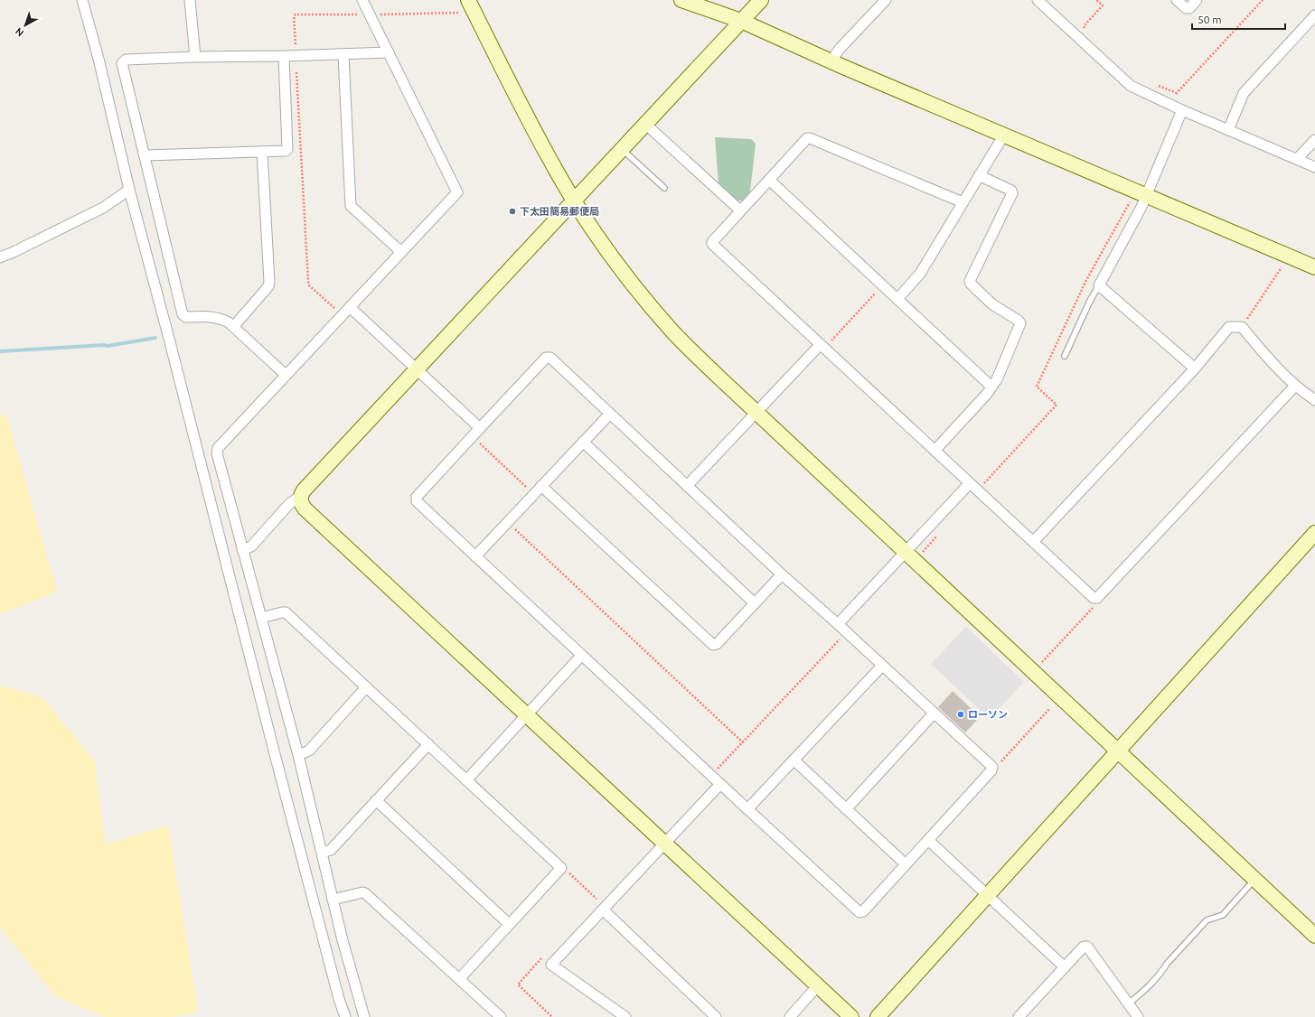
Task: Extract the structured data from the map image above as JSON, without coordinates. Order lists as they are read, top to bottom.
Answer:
{
  "places": ["下太田簡易郵便局", "ローソン"],
  "scale_bar": "50 m",
  "north": "bottom left"
}
